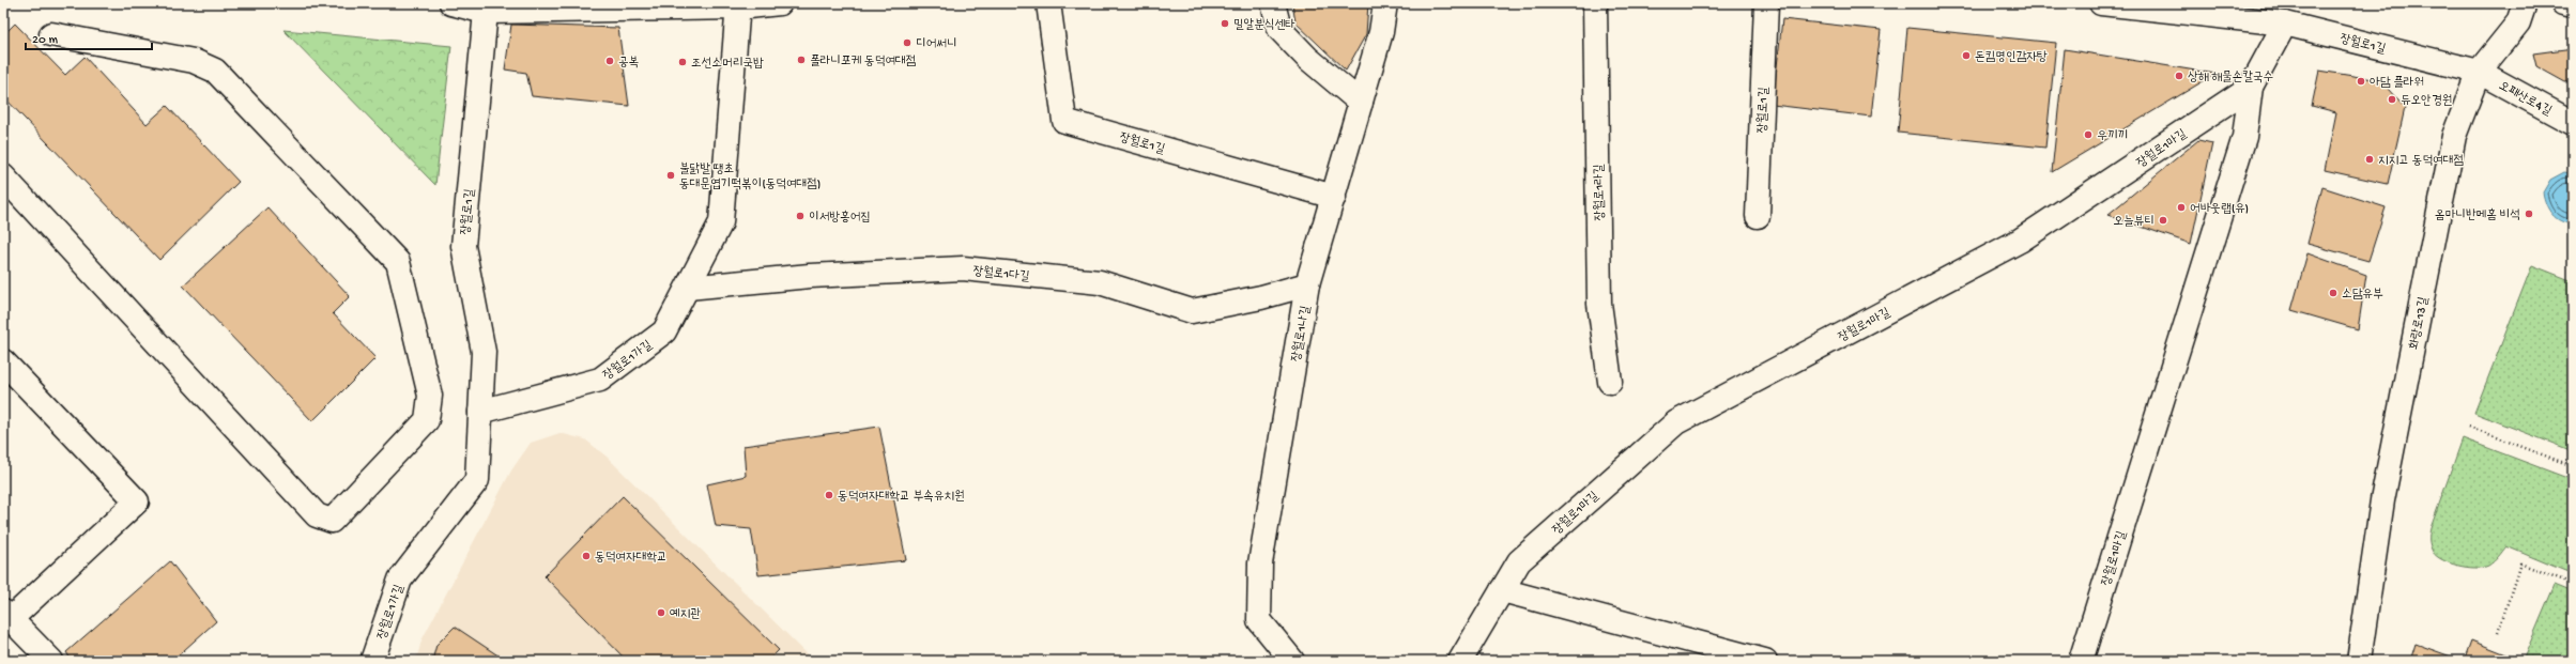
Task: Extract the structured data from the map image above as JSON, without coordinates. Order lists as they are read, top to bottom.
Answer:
{
  "streets": {
    "street": [
      "장월로1길",
      "오패산로4길",
      "장월로1마길",
      "장월로1라길",
      "장월로1다길",
      "화랑로13길",
      "장월로1나길",
      "장월로1가길"
    ]
  },
  "crossings": [
    ["장월로1길", "오패산로4길"],
    ["장월로1길", "장월로1마길"],
    ["장월로1길", "화랑로13길"],
    ["장월로1길", "장월로1나길"],
    ["장월로1길", "장월로1가길"],
    ["오패산로4길", "화랑로13길"],
    ["장월로1다길", "장월로1나길"],
    ["장월로1다길", "장월로1가길"]
  ],
  "places": [
    "밀알분식센타",
    "디어써니",
    "돈킴명인감자탕",
    "폴라니포케 동덕여대점",
    "공복",
    "조선소머리국밥",
    "상해 해물손칼국수",
    "아담 플라워",
    "듀오안경원",
    "우끼끼",
    "지지고 동덕여대점",
    "불닭발 땡초 동대문엽기떡볶이(동덕여대점)",
    "어바웃랩(유)",
    "옴마니반메홈 비석",
    "이서방홍어집",
    "오늘뷰티",
    "소담유부",
    "동덕여자대학교 부속유치원",
    "동덕여자대학교",
    "예지관"
  ],
  "scale_bar": "20 m"
}
